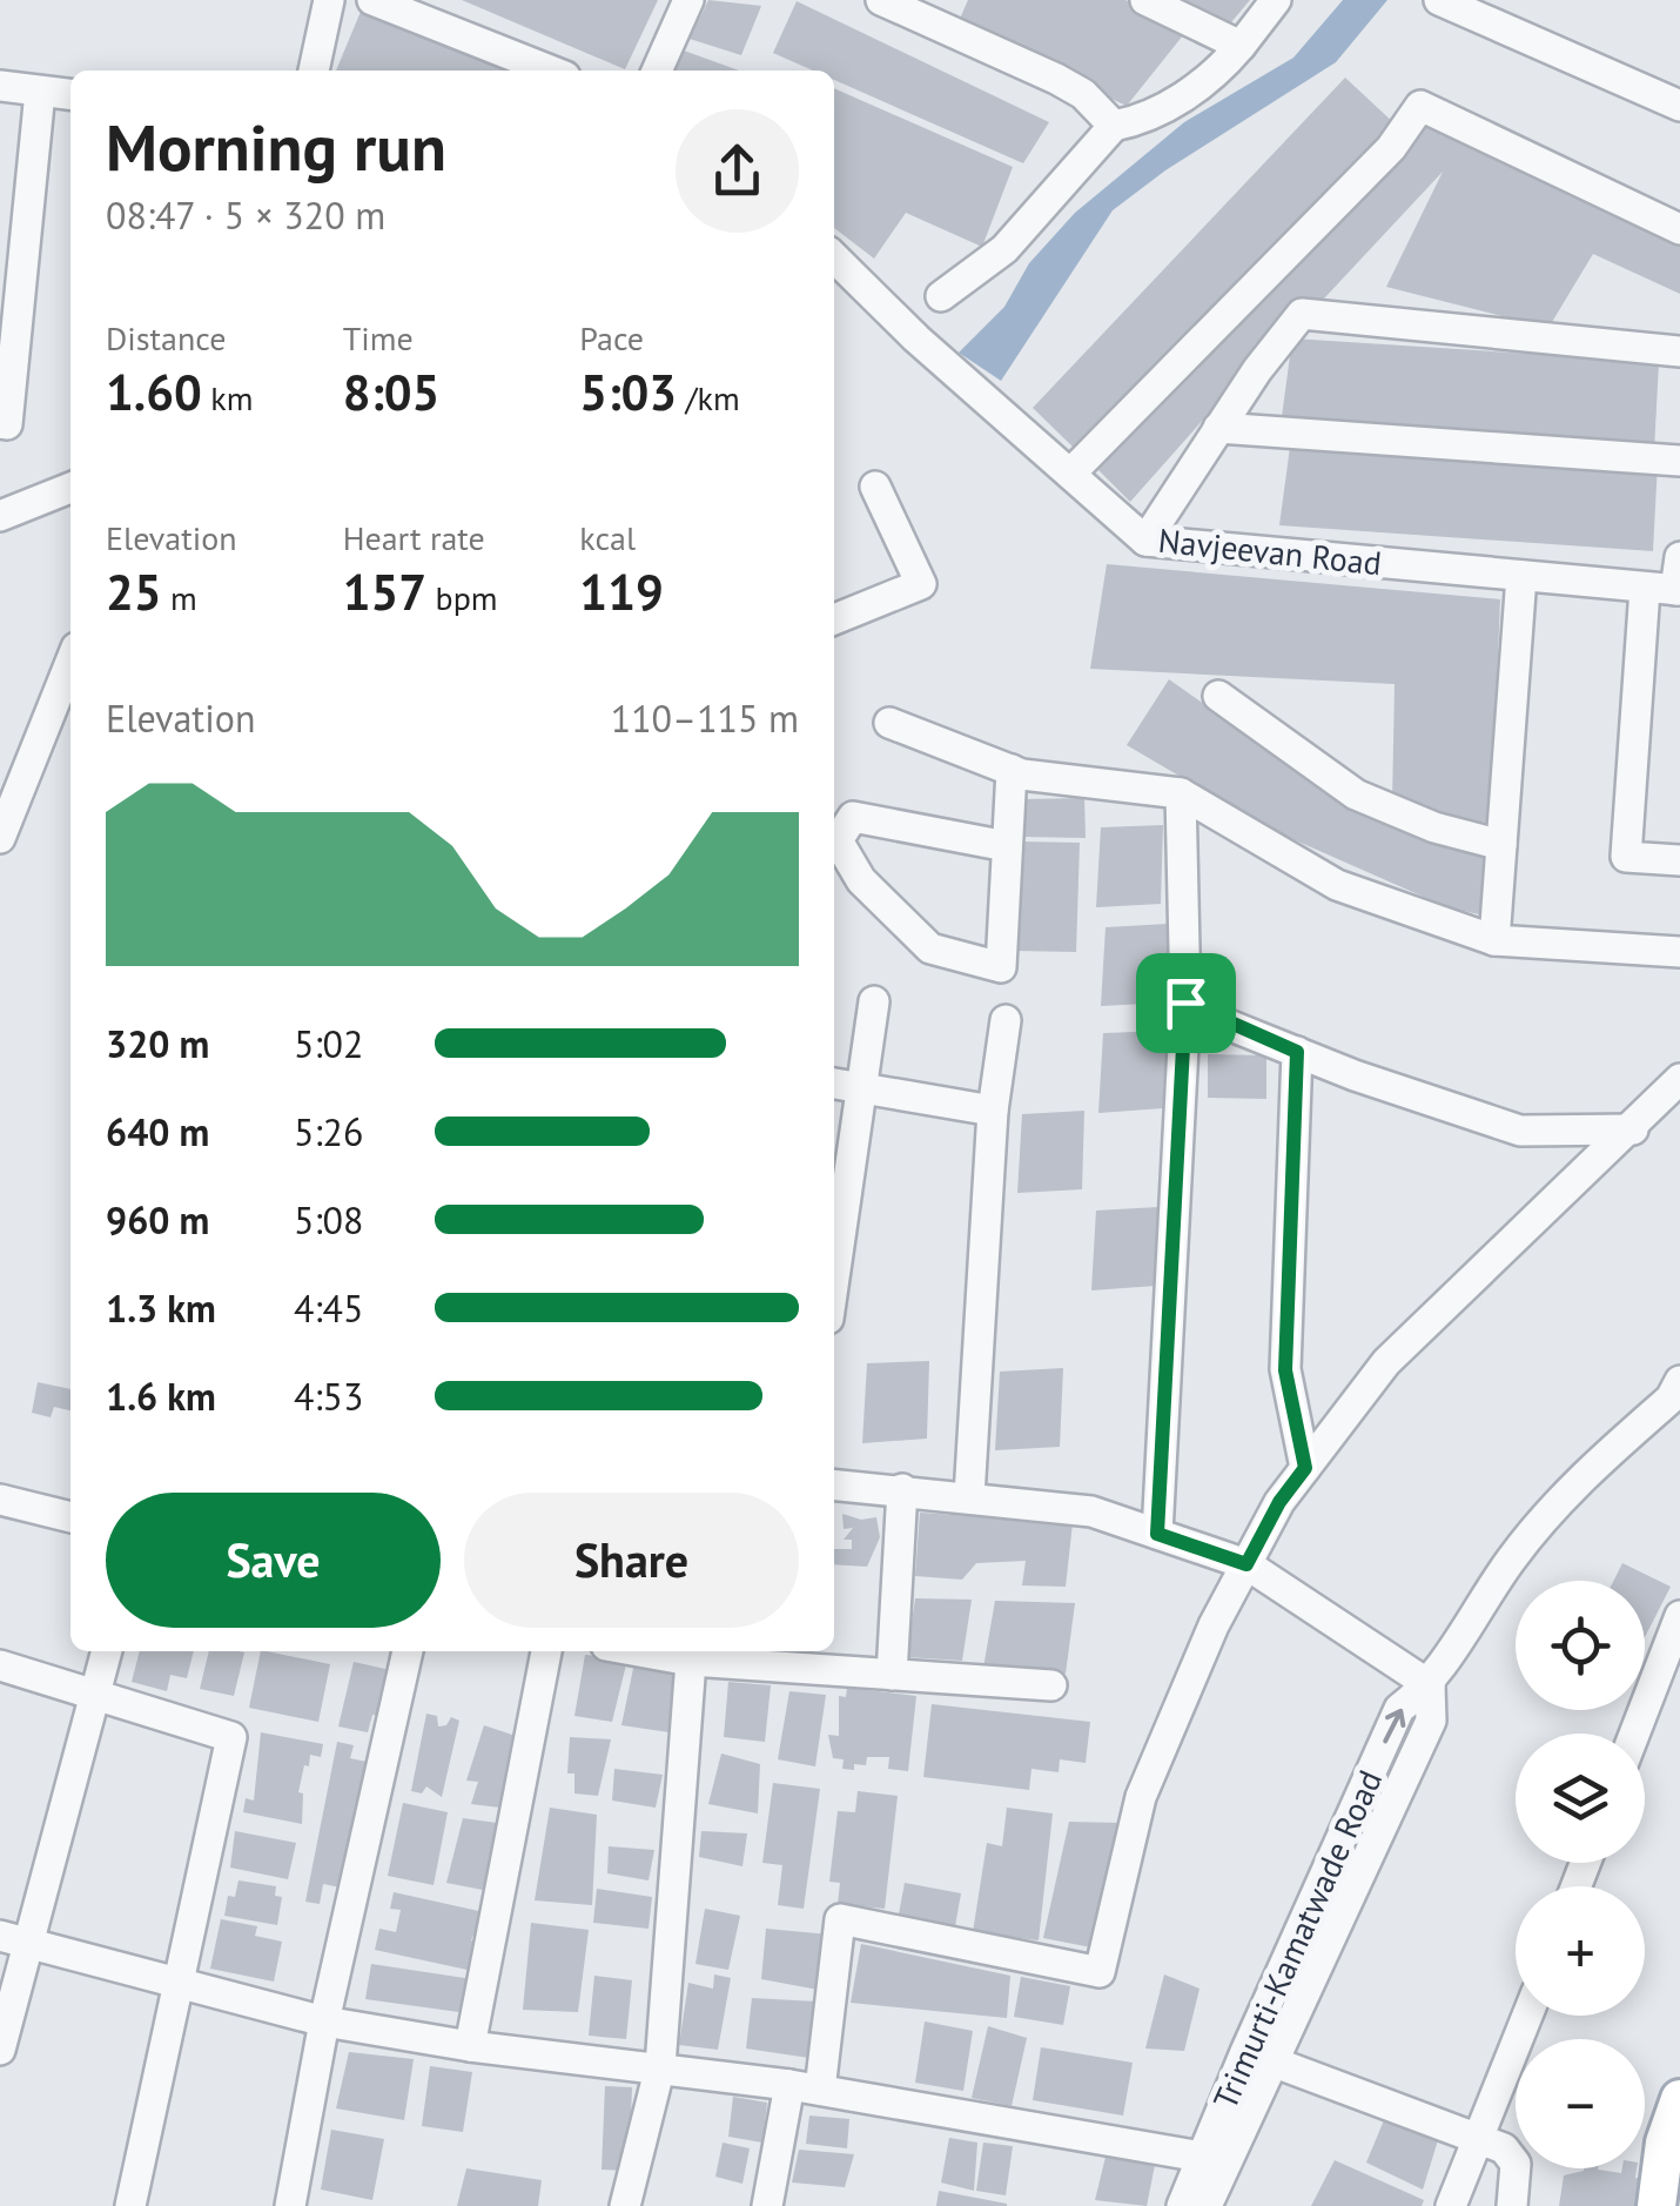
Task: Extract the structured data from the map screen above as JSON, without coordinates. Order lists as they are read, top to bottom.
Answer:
{
  "streets": {
    "street": ["Navjeevan Road", "Trimurti-Kamatwade Road"]
  },
  "page": {
    "heading": ["Morning run", "08:47 · 5 × 320 m"],
    "stats": [
      ["Distance", "1.60 km"],
      ["Time", "8:05"],
      ["Pace", "5:03 /km"],
      ["Elevation", "25 m"],
      ["Heart rate", "157 bpm"],
      ["kcal", "119"]
    ],
    "chart": ["Elevation", "110–115 m"],
    "list": [
      {
        "name": "320 m",
        "note": "5:02"
      },
      {
        "name": "640 m",
        "note": "5:26"
      },
      {
        "name": "960 m",
        "note": "5:08"
      },
      {
        "name": "1.3 km",
        "note": "4:45"
      },
      {
        "name": "1.6 km",
        "note": "4:53"
      }
    ],
    "buttons": ["Save", "Share"],
    "map_buttons": ["+", "−"]
  }
}
